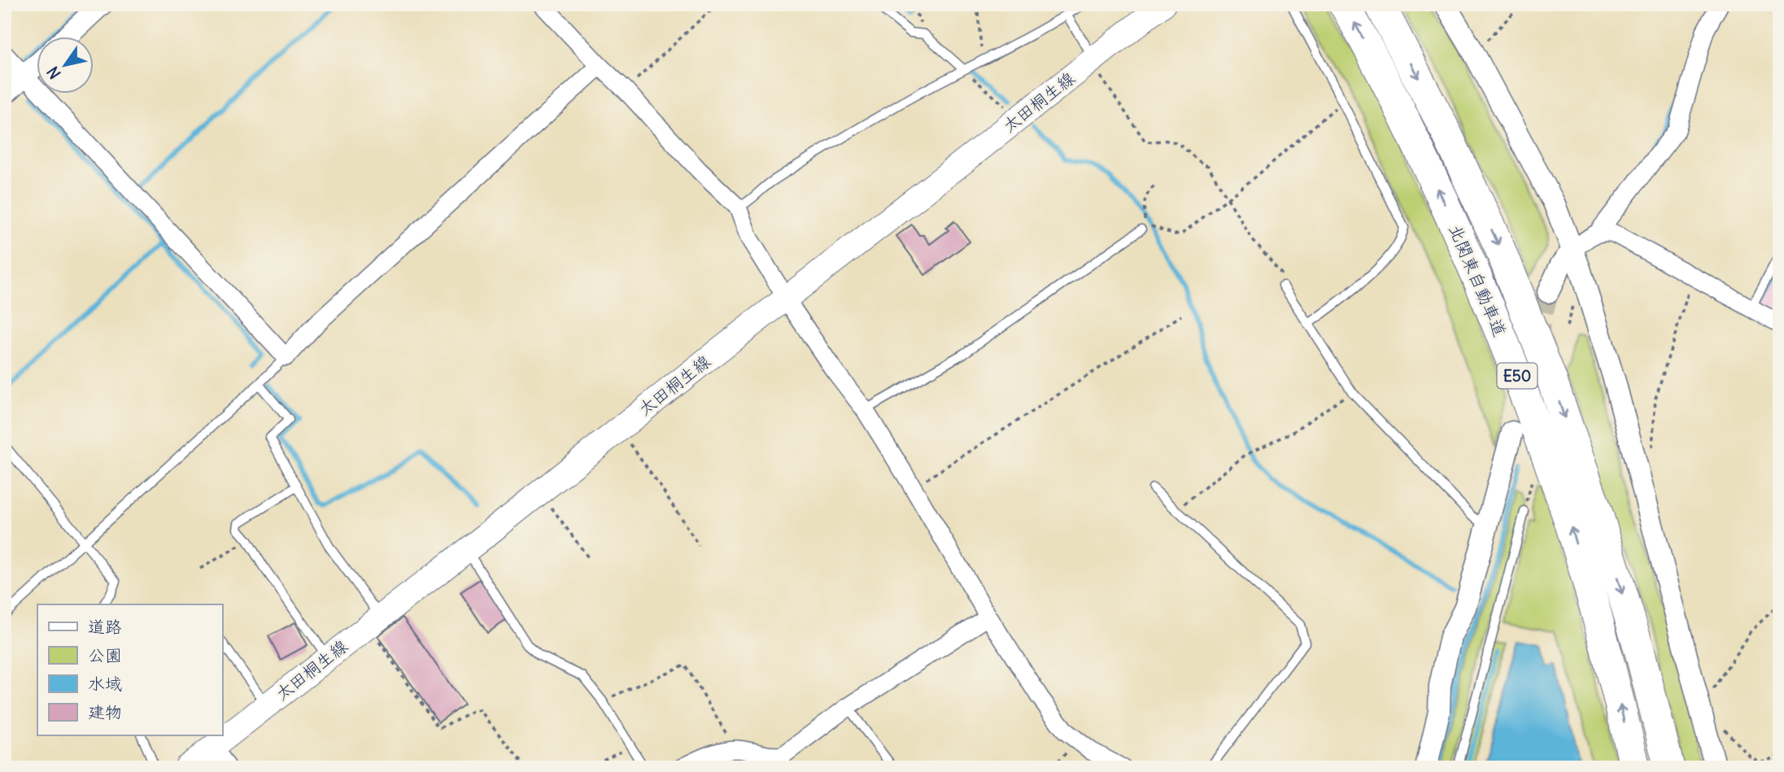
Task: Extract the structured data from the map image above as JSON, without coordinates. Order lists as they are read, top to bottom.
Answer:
{
  "streets": {
    "highway": ["北関東自動車道", "E50"],
    "main road": ["太田桐生線"]
  },
  "legend": [
    "道路",
    "公園",
    "水域",
    "建物"
  ],
  "north": "bottom left"
}
